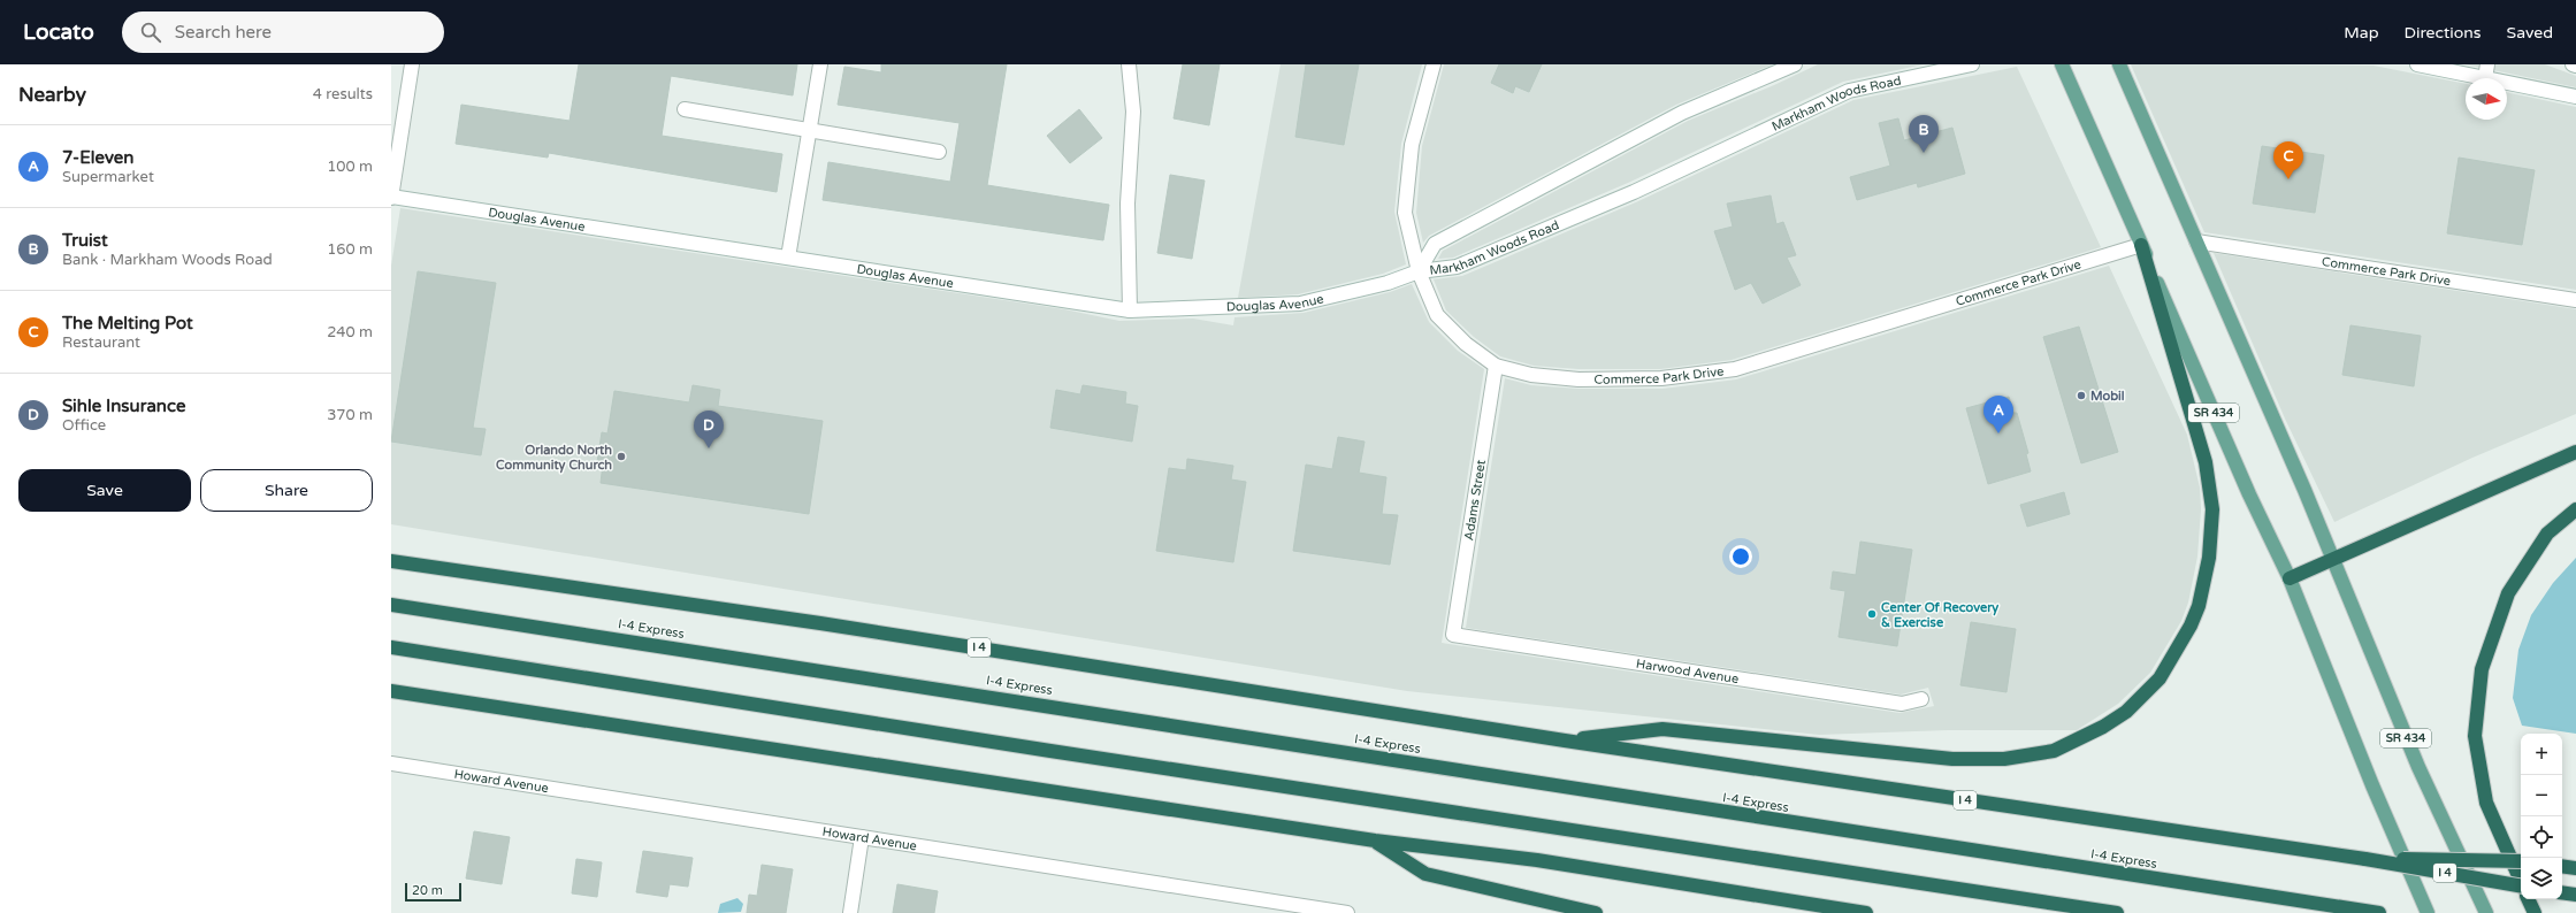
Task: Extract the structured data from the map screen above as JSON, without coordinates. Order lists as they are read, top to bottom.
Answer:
{
  "streets": {
    "highway": ["I-4 Express", "I 4"],
    "main road": ["SR 434"],
    "street": [
      "Markham Woods Road",
      "Douglas Avenue",
      "Commerce Park Drive",
      "Adams Street",
      "Harwood Avenue",
      "Howard Avenue"
    ]
  },
  "crossings": [
    ["Markham Woods Road", "Douglas Avenue"],
    ["Markham Woods Road", "Commerce Park Drive"],
    ["Douglas Avenue", "Commerce Park Drive"],
    ["Commerce Park Drive", "SR 434"],
    ["Commerce Park Drive", "Adams Street"],
    ["Adams Street", "Harwood Avenue"]
  ],
  "places": ["Mobil", "Orlando North Community Church", "Center Of Recovery & Exercise"],
  "scale_bar": "20 m",
  "north": "right",
  "page": {
    "header": "Locato",
    "search": "Search here",
    "nav": ["Map", "Directions", "Saved"],
    "heading": ["Nearby", "4 results"],
    "pins": [
      "B",
      "C",
      "A",
      "D"
    ],
    "list": [
      {
        "mark": "A",
        "name": "7-Eleven",
        "note": "Supermarket",
        "value": "100 m"
      },
      {
        "mark": "B",
        "name": "Truist",
        "note": "Bank · Markham Woods Road",
        "value": "160 m"
      },
      {
        "mark": "C",
        "name": "The Melting Pot",
        "note": "Restaurant",
        "value": "240 m"
      },
      {
        "mark": "D",
        "name": "Sihle Insurance",
        "note": "Office",
        "value": "370 m"
      }
    ],
    "buttons": ["Save", "Share"],
    "map_buttons": ["+", "−"],
    "scale": "20 m"
  }
}
